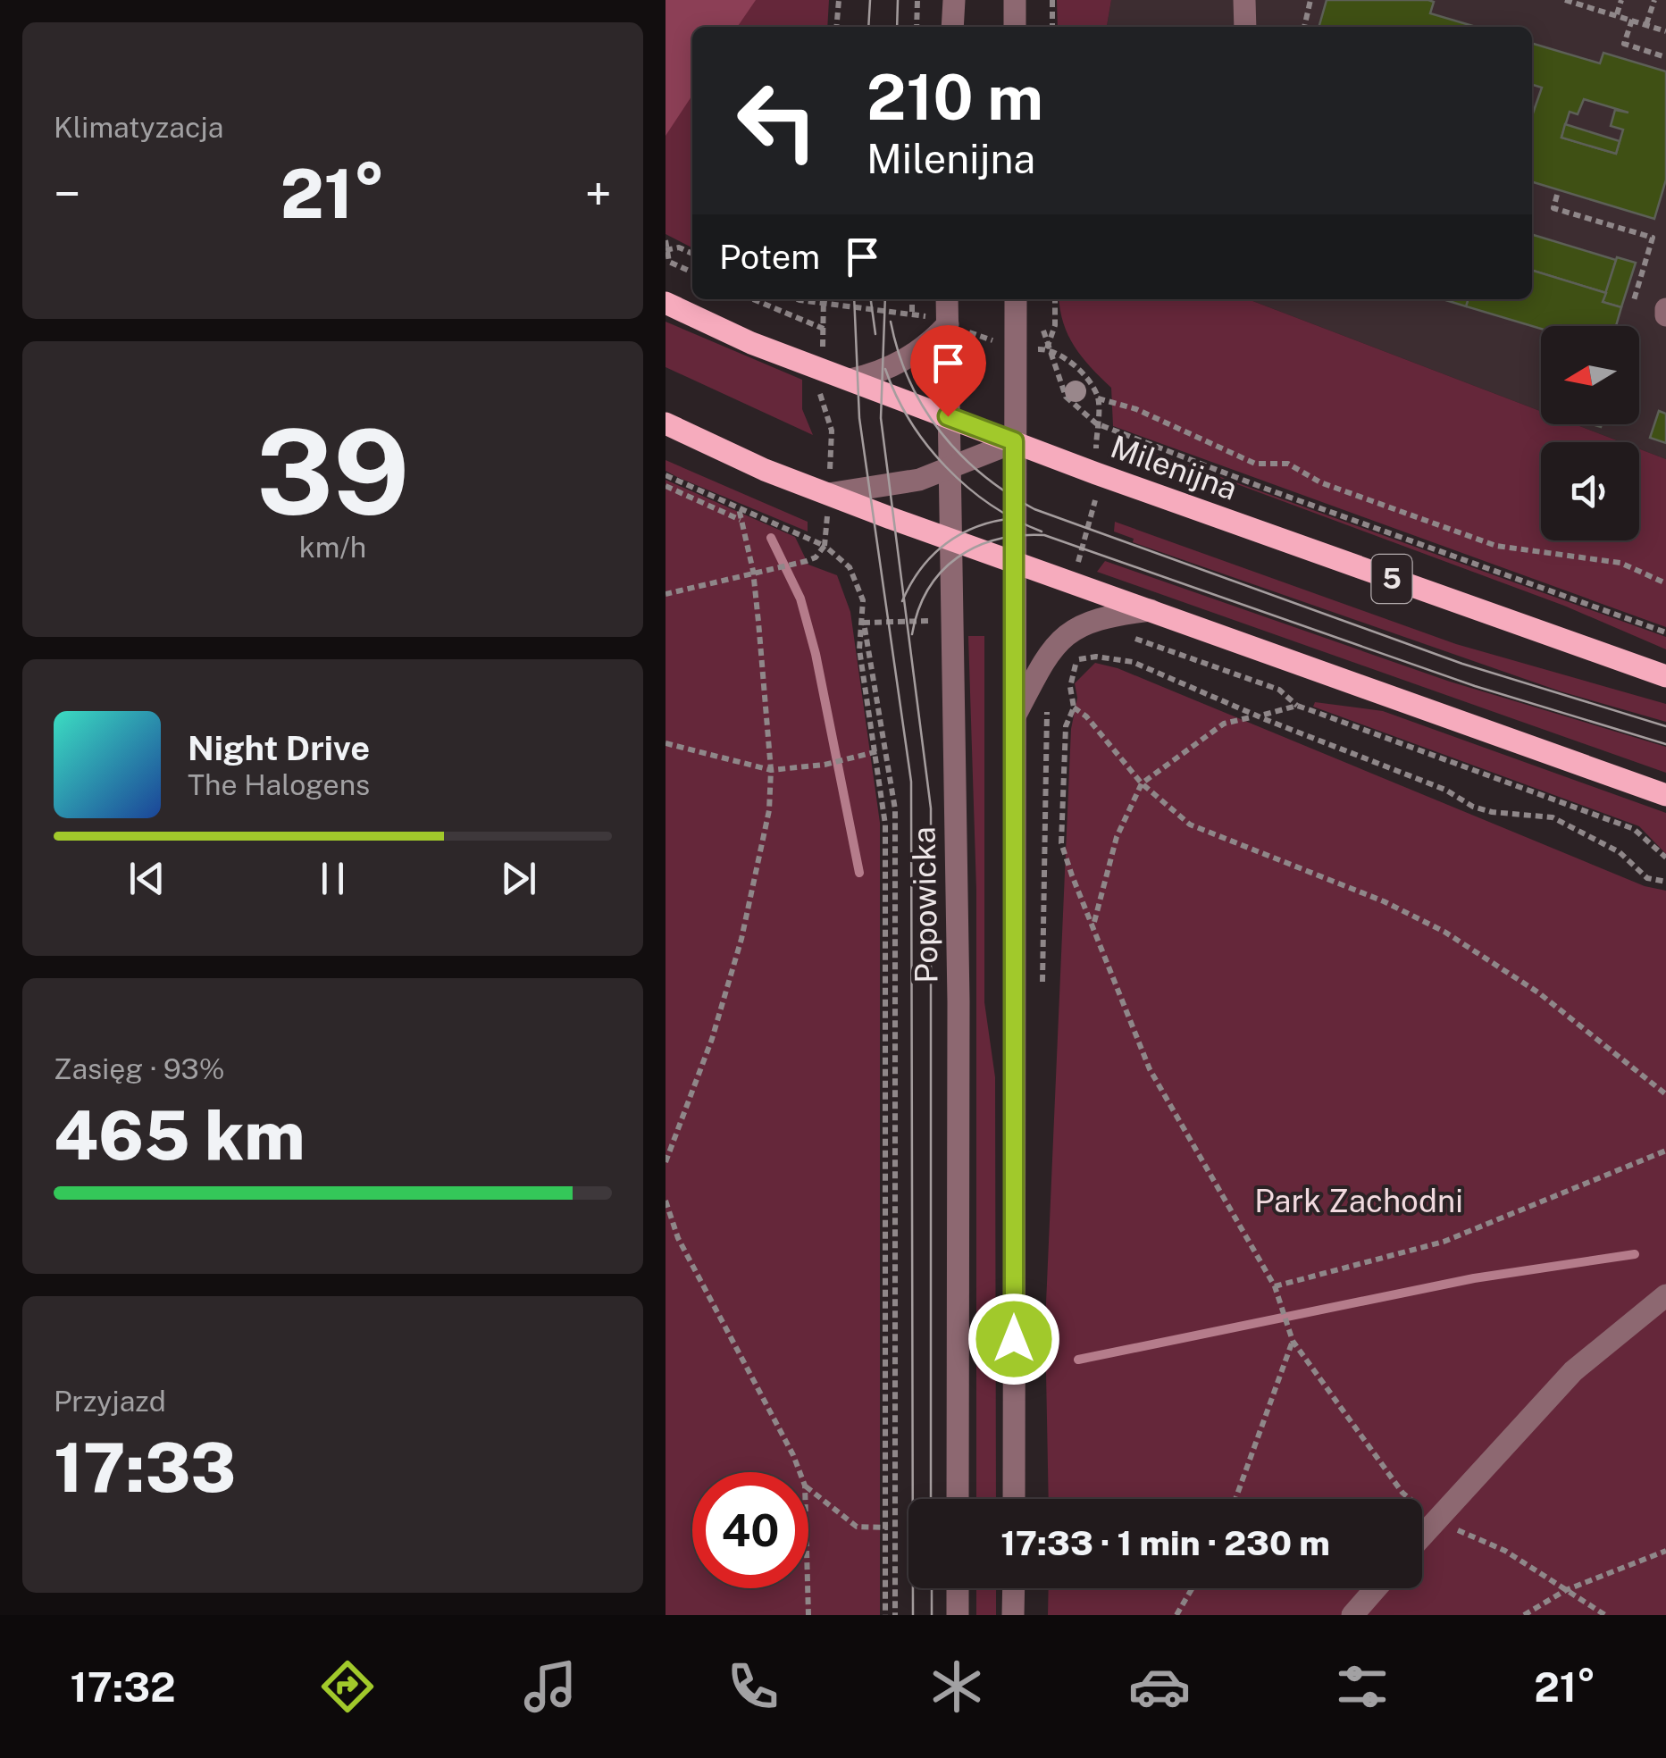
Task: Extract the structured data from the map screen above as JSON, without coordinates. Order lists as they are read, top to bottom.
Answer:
{
  "streets": {
    "main road": ["Milenijna", "5"],
    "street": ["Popowicka"]
  },
  "crossings": [
    ["Milenijna", "Popowicka"]
  ],
  "parks": ["Park Zachodni"],
  "north": "left",
  "page": {
    "tile": [
      "Klimatyzacja",
      ["39", "km/h"],
      ["Zasięg · 93%", "465 km"],
      ["Przyjazd", "17:33"]
    ],
    "turn": ["210 m", "Milenijna"],
    "heat": ["−", "21°", "+"],
    "then": "Potem",
    "song": ["Night Drive", "The Halogens"],
    "limit": "40",
    "trip": "17:33 · 1 min · 230 m",
    "tabs": ["17:32", "21°"]
  }
}
